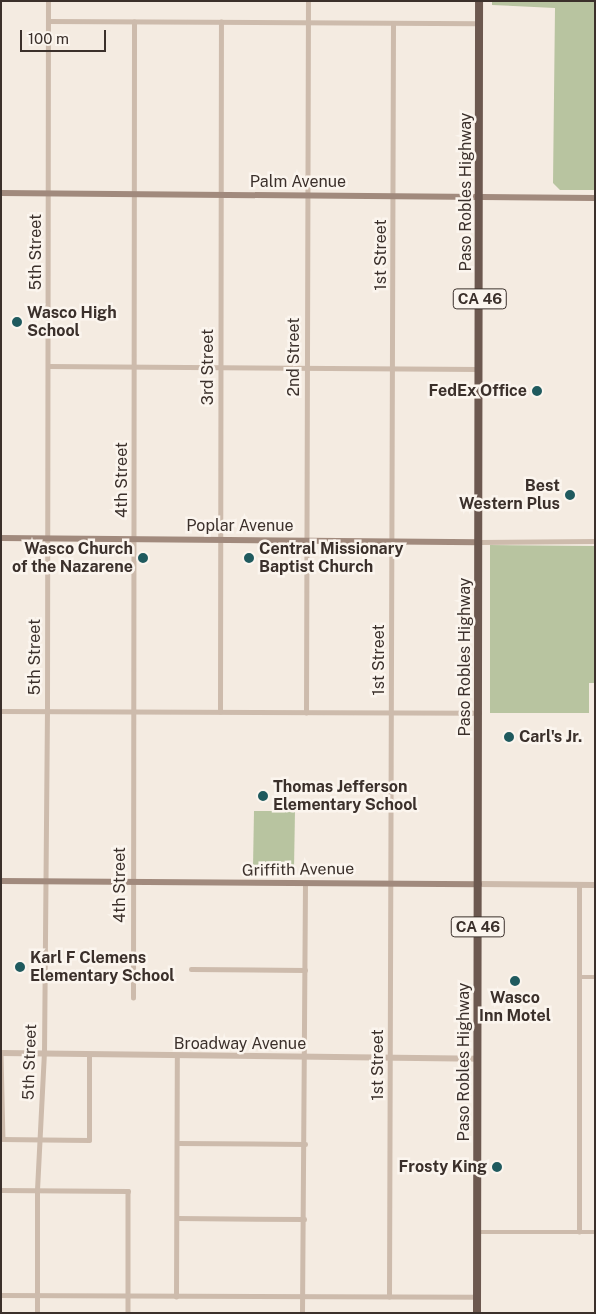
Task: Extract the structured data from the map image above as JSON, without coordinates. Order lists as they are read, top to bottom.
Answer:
{
  "streets": {
    "highway": ["Paso Robles Highway", "CA 46"],
    "main road": ["Palm Avenue", "Poplar Avenue", "Griffith Avenue"],
    "street": [
      "5th Street",
      "1st Street",
      "2nd Street",
      "3rd Street",
      "4th Street",
      "Broadway Avenue"
    ]
  },
  "crossings": [
    ["Palm Avenue", "Paso Robles Highway"],
    ["Palm Avenue", "5th Street"],
    ["Palm Avenue", "1st Street"],
    ["Palm Avenue", "2nd Street"],
    ["Palm Avenue", "3rd Street"],
    ["Palm Avenue", "4th Street"],
    ["Paso Robles Highway", "Poplar Avenue"],
    ["Paso Robles Highway", "Griffith Avenue"],
    ["Paso Robles Highway", "Broadway Avenue"],
    ["5th Street", "Poplar Avenue"],
    ["5th Street", "Griffith Avenue"],
    ["5th Street", "Broadway Avenue"],
    ["1st Street", "Poplar Avenue"],
    ["1st Street", "Griffith Avenue"],
    ["1st Street", "Broadway Avenue"],
    ["2nd Street", "Poplar Avenue"],
    ["3rd Street", "Poplar Avenue"],
    ["4th Street", "Poplar Avenue"],
    ["4th Street", "Griffith Avenue"]
  ],
  "places": [
    "Wasco High School",
    "FedEx Office",
    "Best Western Plus",
    "Wasco Church of the Nazarene",
    "Central Missionary Baptist Church",
    "Carl's Jr.",
    "Thomas Jefferson Elementary School",
    "Karl F Clemens Elementary School",
    "Wasco Inn Motel",
    "Frosty King"
  ],
  "scale_bar": "100 m"
}
